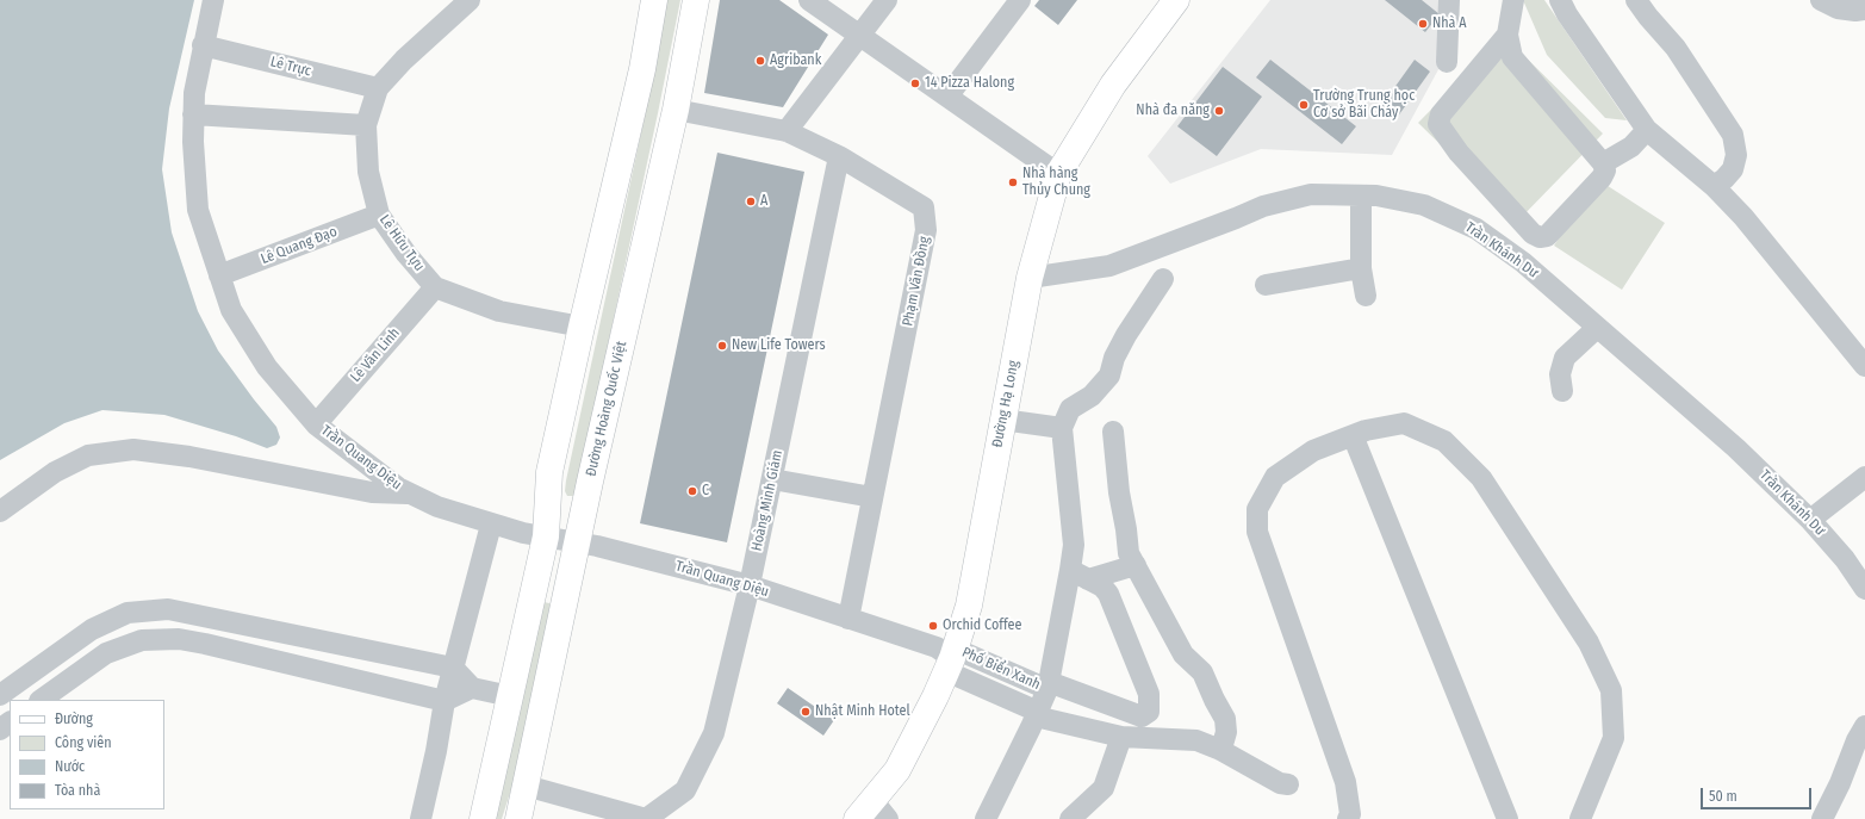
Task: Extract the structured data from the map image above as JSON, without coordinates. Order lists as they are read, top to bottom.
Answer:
{
  "streets": {
    "main road": ["Đường Hạ Long", "Đường Hoàng Quốc Việt"],
    "street": [
      "Lê Trực",
      "Lê Hữu Tựu",
      "Lê Quang Đạo",
      "Trần Khánh Dư",
      "Phạm Văn Đồng",
      "Lê Văn Linh",
      "Trần Quang Diệu",
      "Hoàng Minh Giám",
      "Phố Biển Xanh"
    ]
  },
  "crossings": [
    ["Lê Trực", "Lê Hữu Tựu"],
    ["Lê Trực", "Trần Quang Diệu"],
    ["Lê Hữu Tựu", "Lê Quang Đạo"],
    ["Lê Hữu Tựu", "Lê Văn Linh"],
    ["Lê Quang Đạo", "Trần Quang Diệu"],
    ["Trần Khánh Dư", "Đường Hạ Long"],
    ["Phạm Văn Đồng", "Đường Hoàng Quốc Việt"],
    ["Phạm Văn Đồng", "Trần Quang Diệu"],
    ["Phạm Văn Đồng", "Hoàng Minh Giám"],
    ["Lê Văn Linh", "Trần Quang Diệu"],
    ["Đường Hạ Long", "Trần Quang Diệu"],
    ["Đường Hạ Long", "Phố Biển Xanh"],
    ["Đường Hoàng Quốc Việt", "Trần Quang Diệu"],
    ["Trần Quang Diệu", "Hoàng Minh Giám"],
    ["Trần Quang Diệu", "Phố Biển Xanh"]
  ],
  "places": [
    "Nhà A",
    "Agribank",
    "14 Pizza Halong",
    "Trường Trung học Cơ sở Bãi Cháy",
    "Nhà đa năng",
    "Nhà hàng Thủy Chung",
    "A",
    "New Life Towers",
    "C",
    "Orchid Coffee",
    "Nhật Minh Hotel"
  ],
  "legend": [
    "Đường",
    "Công viên",
    "Nước",
    "Tòa nhà"
  ],
  "scale_bar": "50 m"
}
